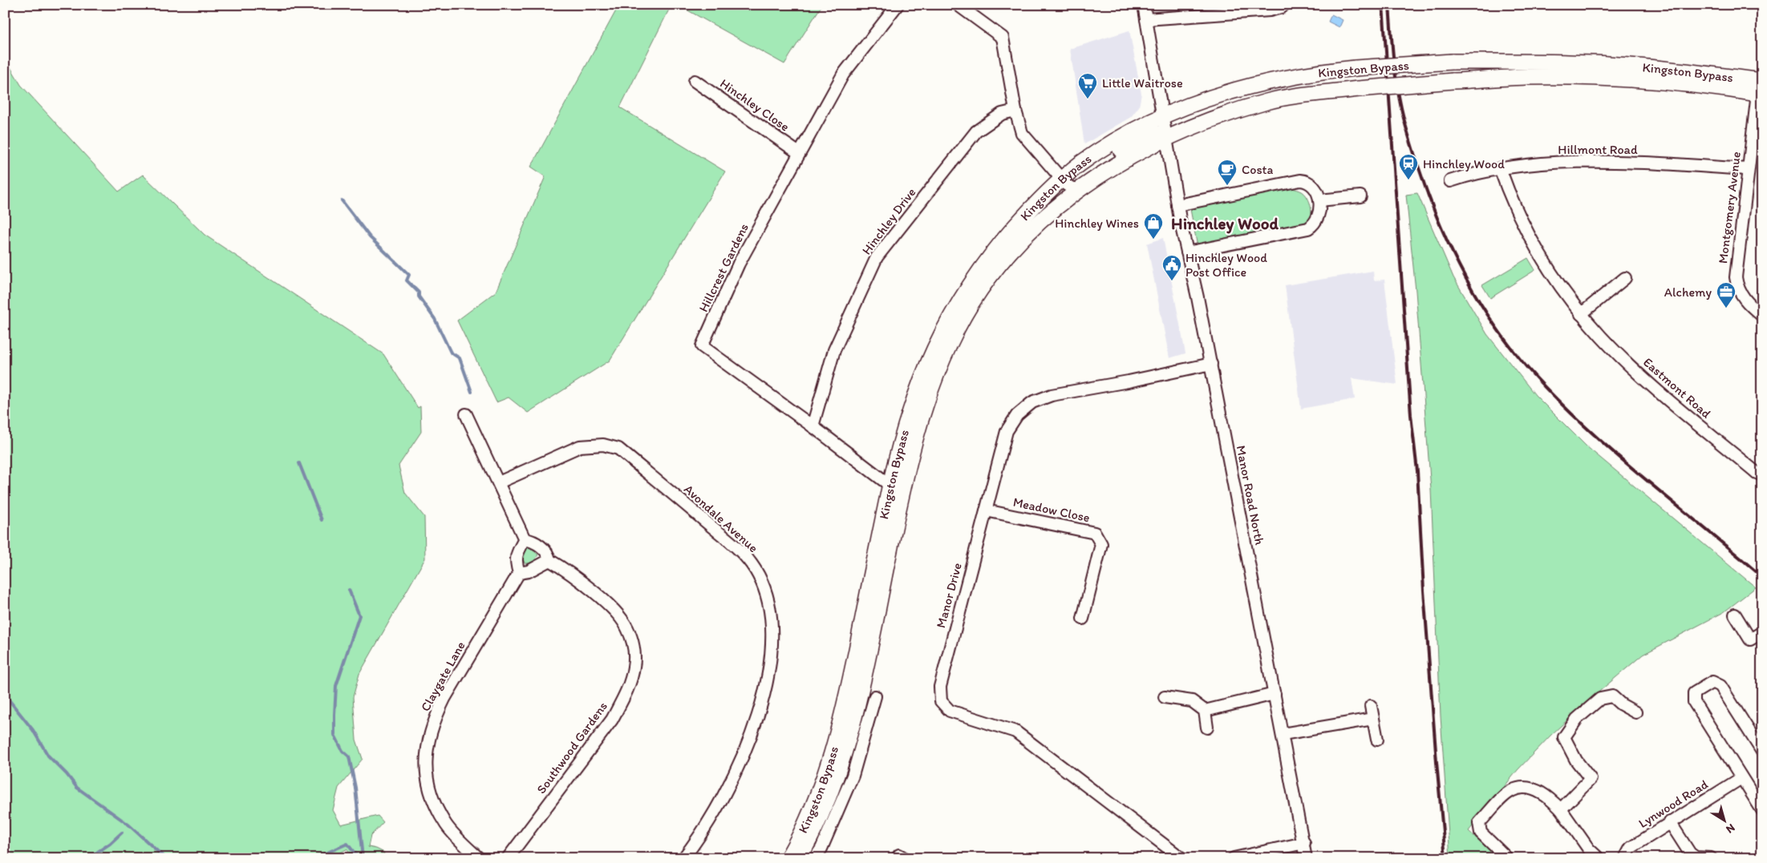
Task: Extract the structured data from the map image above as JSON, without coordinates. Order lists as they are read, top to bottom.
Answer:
{
  "streets": {
    "highway": ["Kingston Bypass"],
    "street": [
      "Hinchley Close",
      "Hillmont Road",
      "Montgomery Avenue",
      "Hinchley Drive",
      "Hillcrest Gardens",
      "Eastmont Road",
      "Manor Road North",
      "Meadow Close",
      "Avondale Avenue",
      "Manor Drive",
      "Claygate Lane",
      "Southwood Gardens",
      "Lynwood Road"
    ]
  },
  "crossings": [
    ["Kingston Bypass", "Montgomery Avenue"],
    ["Kingston Bypass", "Hillcrest Gardens"],
    ["Kingston Bypass", "Manor Road North"],
    ["Hinchley Close", "Hillcrest Gardens"],
    ["Hillmont Road", "Montgomery Avenue"],
    ["Hillmont Road", "Eastmont Road"],
    ["Hinchley Drive", "Hillcrest Gardens"],
    ["Manor Road North", "Manor Drive"],
    ["Meadow Close", "Manor Drive"]
  ],
  "districts": ["Hinchley Wood"],
  "places": {
    "supermarket": ["Little Waitrose"],
    "station": ["Hinchley Wood"],
    "cafe": ["Costa"],
    "shop": ["Hinchley Wines"],
    "public building": ["Hinchley Wood Post Office"],
    "office": ["Alchemy"]
  },
  "north": "bottom right"
}
